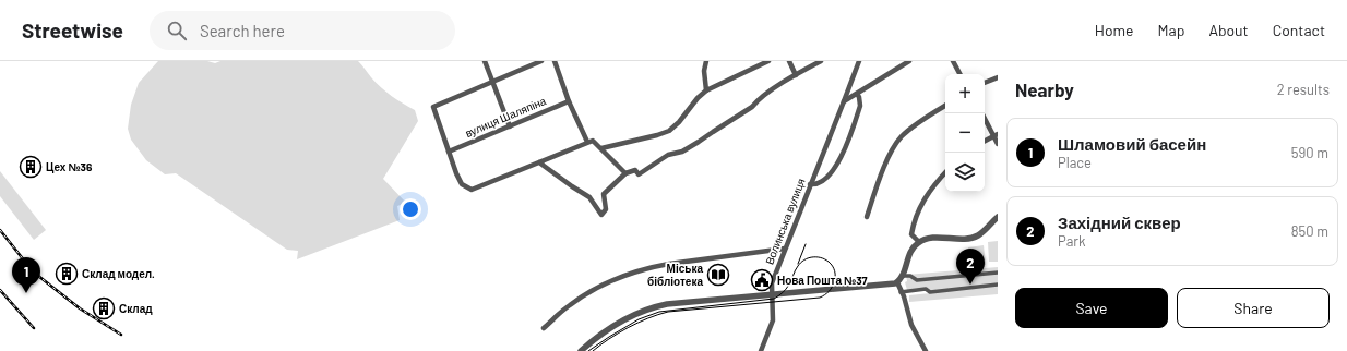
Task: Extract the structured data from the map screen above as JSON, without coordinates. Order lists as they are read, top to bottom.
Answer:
{
  "streets": {
    "street": ["вулиця Шаляпіна", "Волинська вулиця"]
  },
  "places": {
    "building": ["Цех №36", "Склад модел.", "Склад"],
    "library": ["Міська бібліотека"],
    "public building": ["Нова Пошта №37"]
  },
  "page": {
    "header": "Streetwise",
    "search": "Search here",
    "nav": [
      "Home",
      "Map",
      "About",
      "Contact"
    ],
    "heading": ["Nearby", "2 results"],
    "map_buttons": ["+", "−"],
    "list": [
      {
        "mark": "1",
        "name": "Шламовий басейн",
        "note": "Place",
        "value": "590 m"
      },
      {
        "mark": "2",
        "name": "Західний сквер",
        "note": "Park",
        "value": "850 m"
      }
    ],
    "pins": ["2", "1"],
    "buttons": ["Save", "Share"]
  }
}
